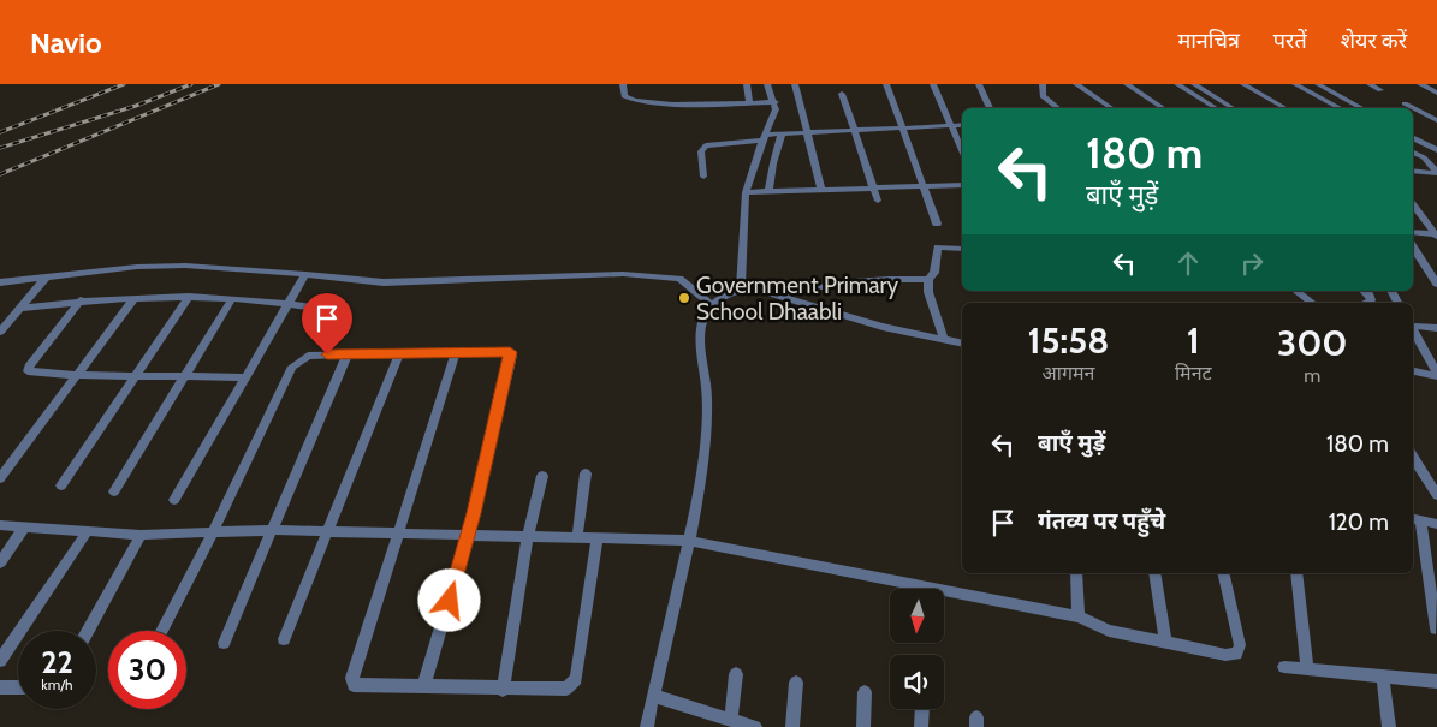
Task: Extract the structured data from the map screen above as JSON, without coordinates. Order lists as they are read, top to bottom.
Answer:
{
  "places": ["Government Primary School Dhaabli"],
  "north": "bottom",
  "page": {
    "header": "Navio",
    "nav": ["मानचित्र", "परतें", "शेयर करें"],
    "turn": ["180 m", "बाएँ मुड़ें"],
    "eta": [
      "15:58",
      "आगमन",
      "1",
      "मिनट",
      "300",
      "m"
    ],
    "list": [
      {
        "name": "बाएँ मुड़ें",
        "value": "180 m"
      },
      {
        "name": "गंतव्य पर पहुँचे",
        "value": "120 m"
      }
    ],
    "speed": "22 km/h",
    "limit": "30"
  }
}
